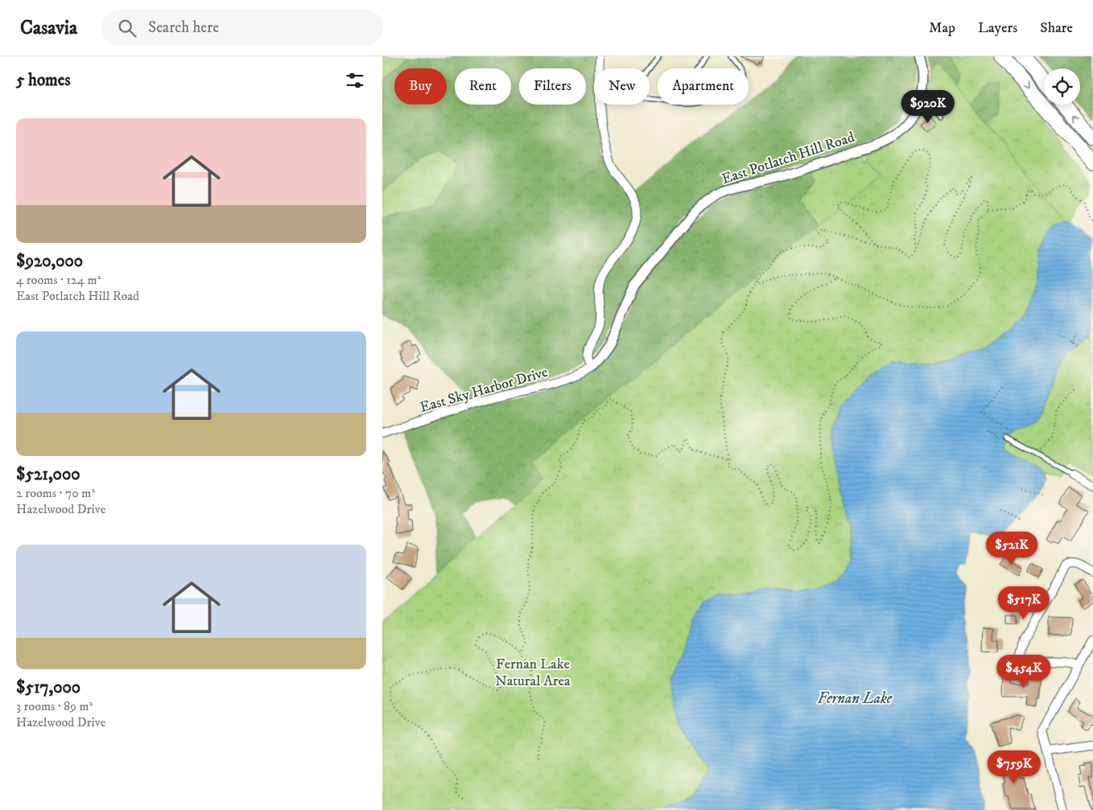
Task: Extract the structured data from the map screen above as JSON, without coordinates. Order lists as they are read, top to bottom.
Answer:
{
  "streets": {
    "street": ["East Potlatch Hill Road", "East Sky Harbor Drive"]
  },
  "crossings": [
    ["East Potlatch Hill Road", "East Sky Harbor Drive"]
  ],
  "water": ["Fernan Lake"],
  "parks": ["Fernan Lake Natural Area"],
  "page": {
    "header": "Casavia",
    "search": "Search here",
    "nav": ["Map", "Layers", "Share"],
    "heading": "5 homes",
    "chip": [
      "Buy",
      "Rent",
      "Filters",
      "New",
      "Apartment"
    ],
    "price": [
      "$920K",
      "$521K",
      "$517K",
      "$454K",
      "$759K"
    ],
    "list": [
      {
        "name": "$920,000",
        "note": "4 rooms · 124 m² · East Potlatch Hill Road"
      },
      {
        "name": "$521,000",
        "note": "2 rooms · 70 m² · Hazelwood Drive"
      },
      {
        "name": "$517,000",
        "note": "3 rooms · 89 m² · Hazelwood Drive"
      }
    ]
  }
}
